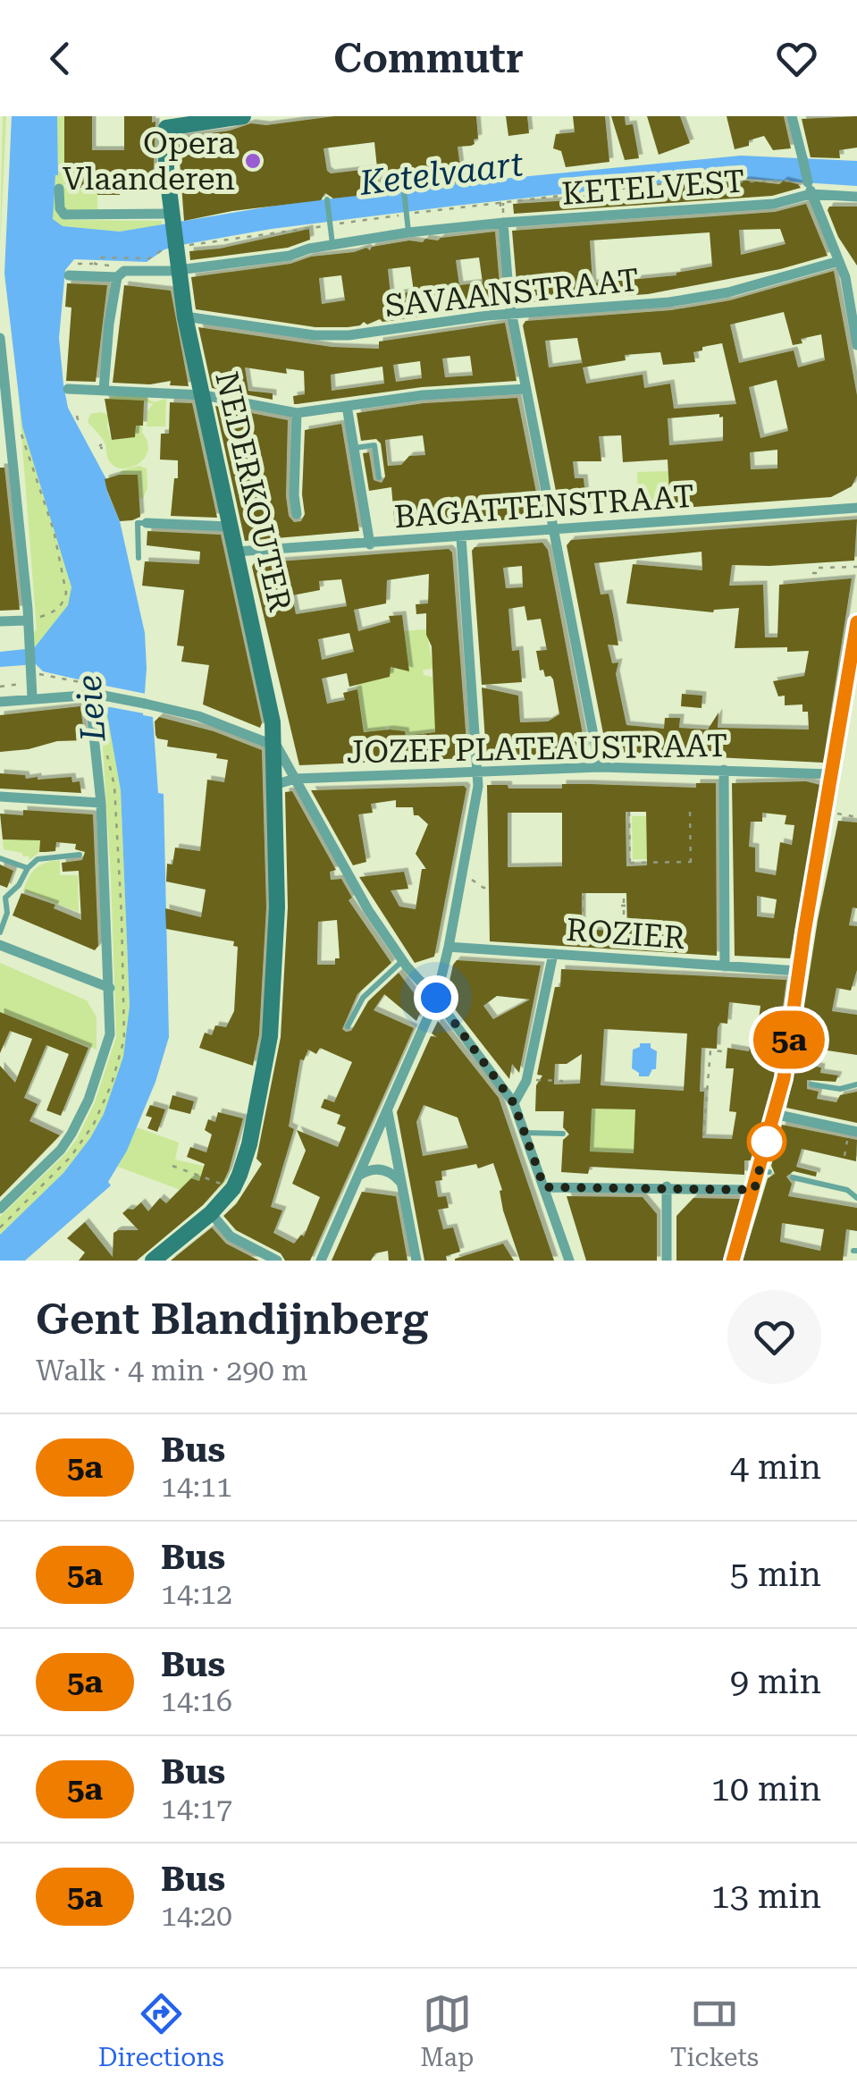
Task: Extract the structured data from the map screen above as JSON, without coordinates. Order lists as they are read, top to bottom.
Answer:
{
  "streets": {
    "street": [
      "KETELVEST",
      "SAVAANSTRAAT",
      "NEDERKOUTER",
      "BAGATTENSTRAAT",
      "JOZEF PLATEAUSTRAAT",
      "ROZIER"
    ]
  },
  "crossings": [
    ["KETELVEST", "NEDERKOUTER"],
    ["SAVAANSTRAAT", "NEDERKOUTER"],
    ["NEDERKOUTER", "BAGATTENSTRAAT"],
    ["NEDERKOUTER", "JOZEF PLATEAUSTRAAT"]
  ],
  "water": ["Ketelvaart", "Leie"],
  "places": ["Opera Vlaanderen"],
  "lines": ["bus line 5a"],
  "page": {
    "header": "Commutr",
    "on_map": "5a",
    "heading": ["Gent Blandijnberg", "Walk · 4 min · 290 m"],
    "list": [
      {
        "mark": "5a",
        "name": "Bus",
        "note": "14:11",
        "value": "4 min"
      },
      {
        "mark": "5a",
        "name": "Bus",
        "note": "14:12",
        "value": "5 min"
      },
      {
        "mark": "5a",
        "name": "Bus",
        "note": "14:16",
        "value": "9 min"
      },
      {
        "mark": "5a",
        "name": "Bus",
        "note": "14:17",
        "value": "10 min"
      },
      {
        "mark": "5a",
        "name": "Bus",
        "note": "14:20",
        "value": "13 min"
      }
    ],
    "tabs": ["Directions", "Map", "Tickets"]
  }
}
